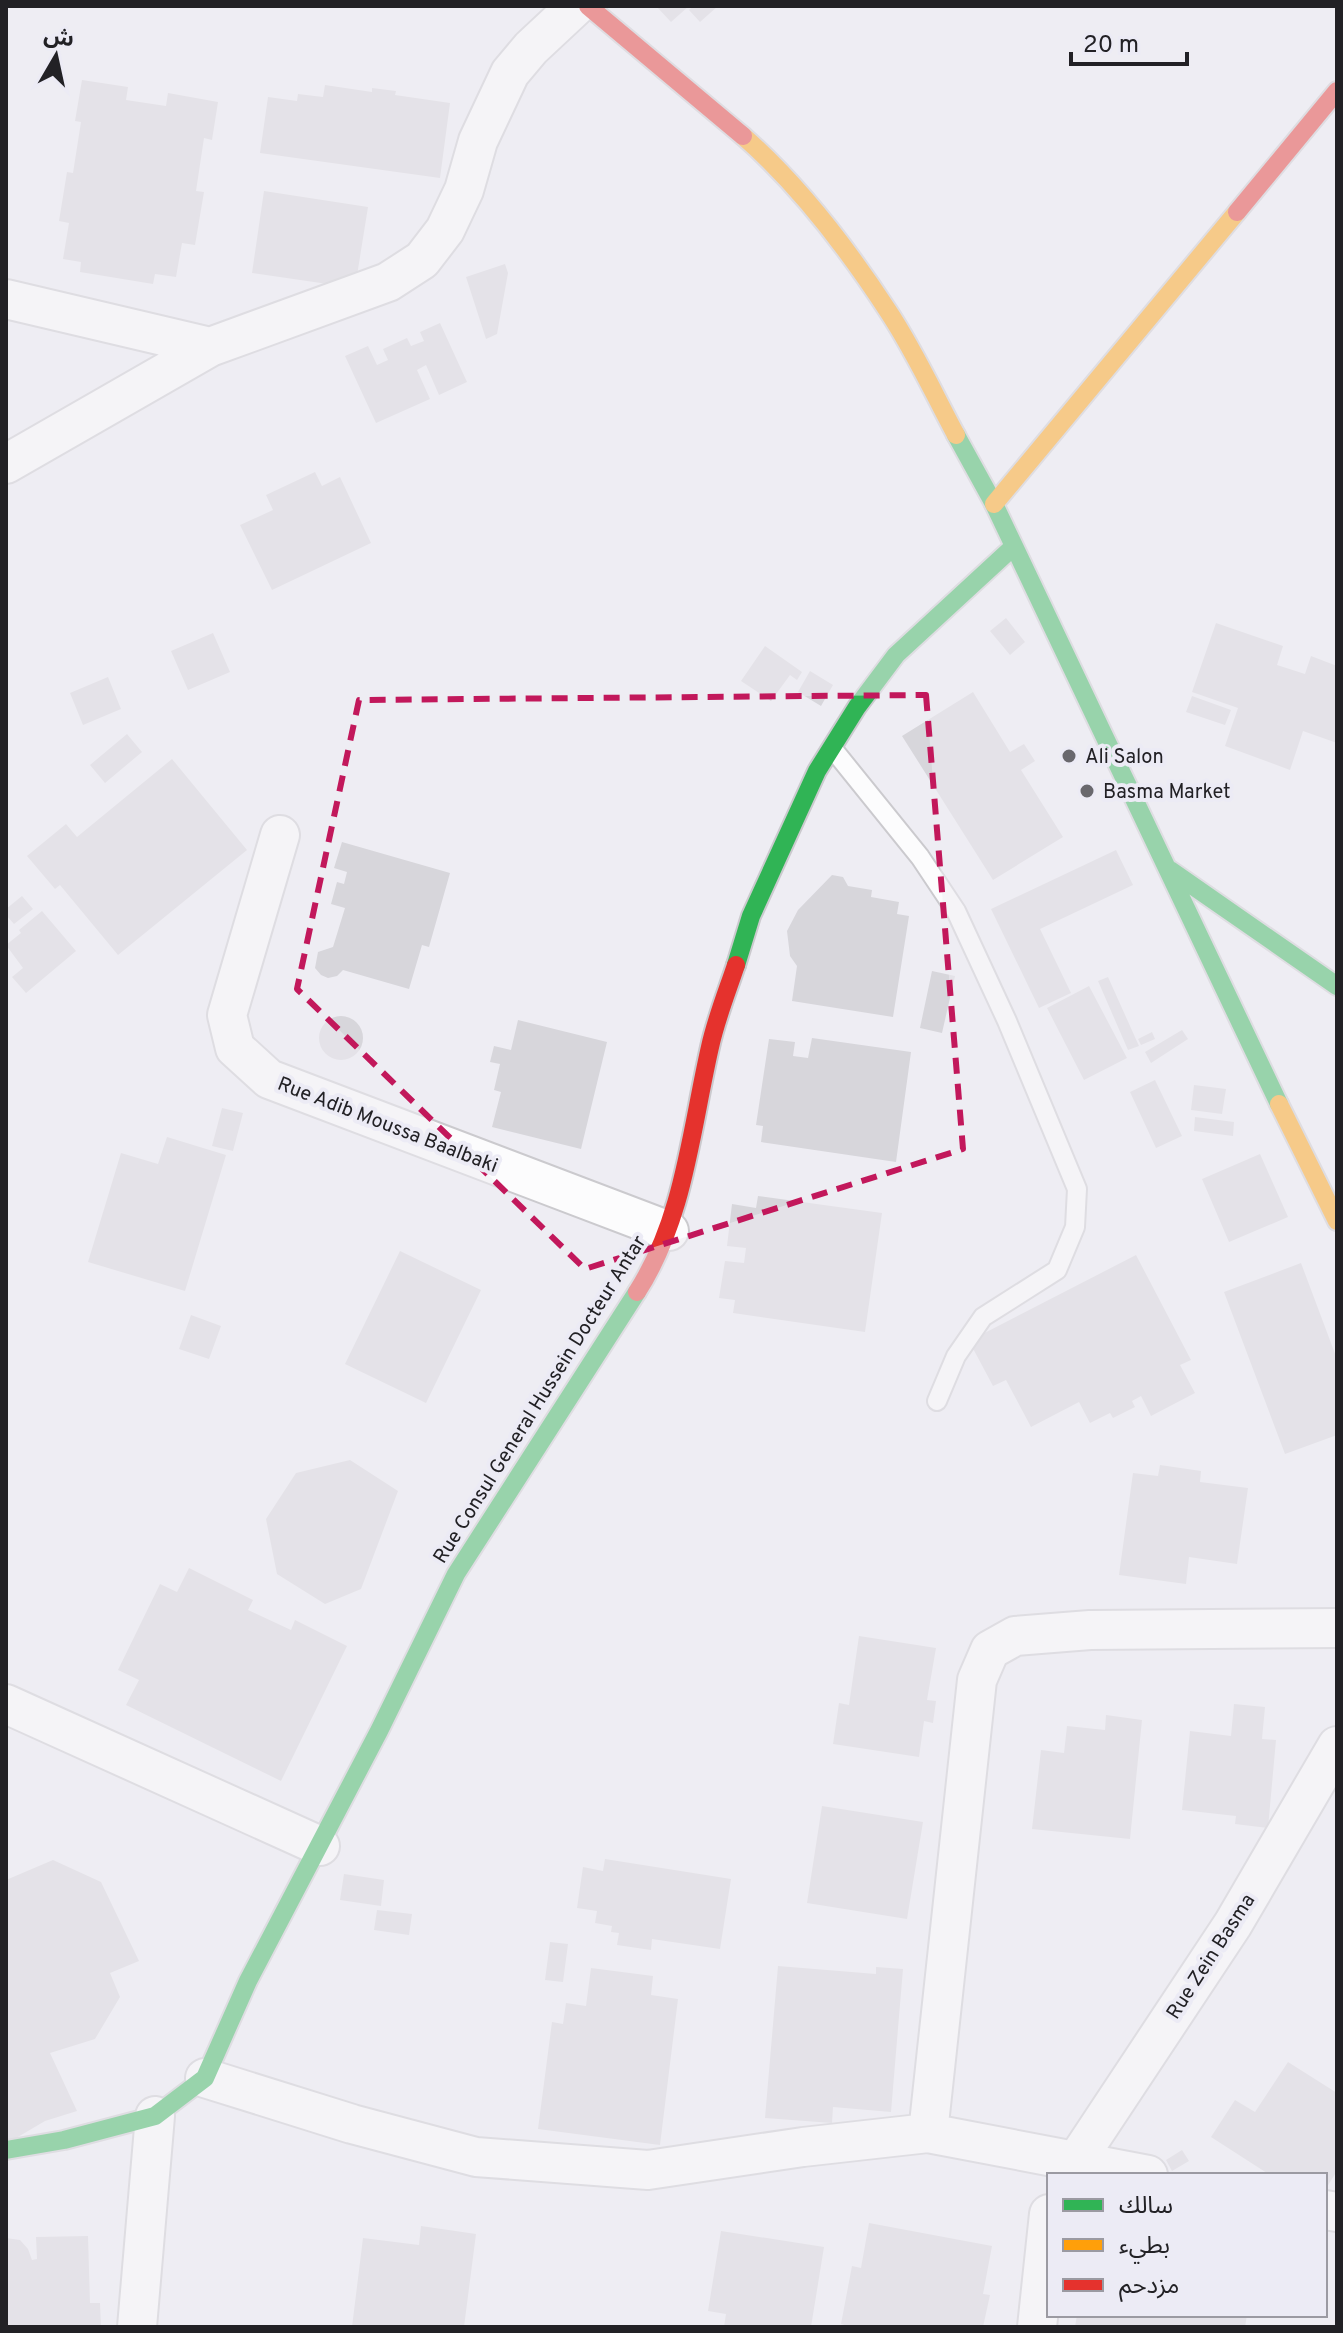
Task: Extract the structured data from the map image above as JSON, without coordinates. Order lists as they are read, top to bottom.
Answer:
{
  "streets": {
    "street": ["Rue Adib Moussa Baalbaki", "Rue Consul General Hussein Docteur Antar", "Rue Zein Basma"]
  },
  "crossings": [
    ["Rue Adib Moussa Baalbaki", "Rue Consul General Hussein Docteur Antar"]
  ],
  "places": ["Ali Salon", "Basma Market"],
  "legend": ["سالك", "بطيء", "مزدحم"],
  "scale_bar": "20 m",
  "north": "top"
}
